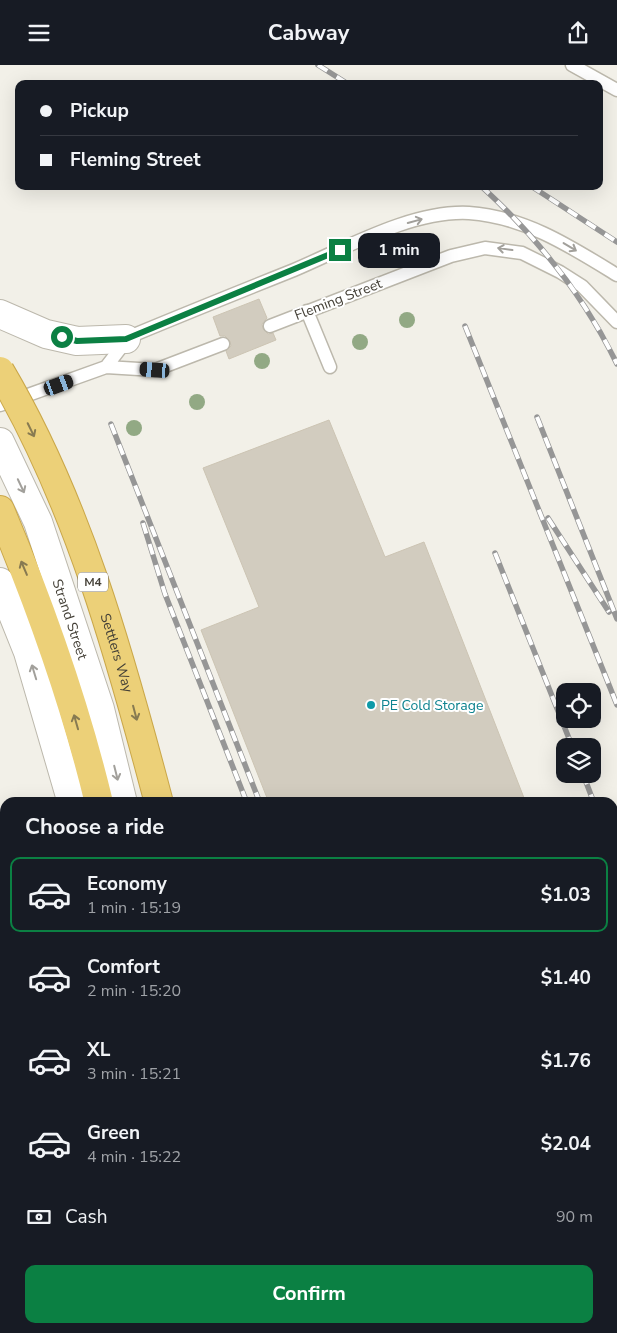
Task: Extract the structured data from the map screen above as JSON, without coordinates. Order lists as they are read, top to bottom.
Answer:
{
  "streets": {
    "highway": ["M4", "Settlers Way"],
    "street": ["Strand Street"],
    "lane": ["Fleming Street"]
  },
  "places": ["PE Cold Storage"],
  "page": {
    "header": "Cabway",
    "banner": ["Pickup", "Fleming Street"],
    "bubble": "1 min",
    "heading": "Choose a ride",
    "list": [
      {
        "name": "Economy",
        "note": "1 min · 15:19",
        "value": "$1.03"
      },
      {
        "name": "Comfort",
        "note": "2 min · 15:20",
        "value": "$1.40"
      },
      {
        "name": "XL",
        "note": "3 min · 15:21",
        "value": "$1.76"
      },
      {
        "name": "Green",
        "note": "4 min · 15:22",
        "value": "$2.04"
      }
    ],
    "pay": ["Cash", "90 m"],
    "buttons": "Confirm"
  }
}
